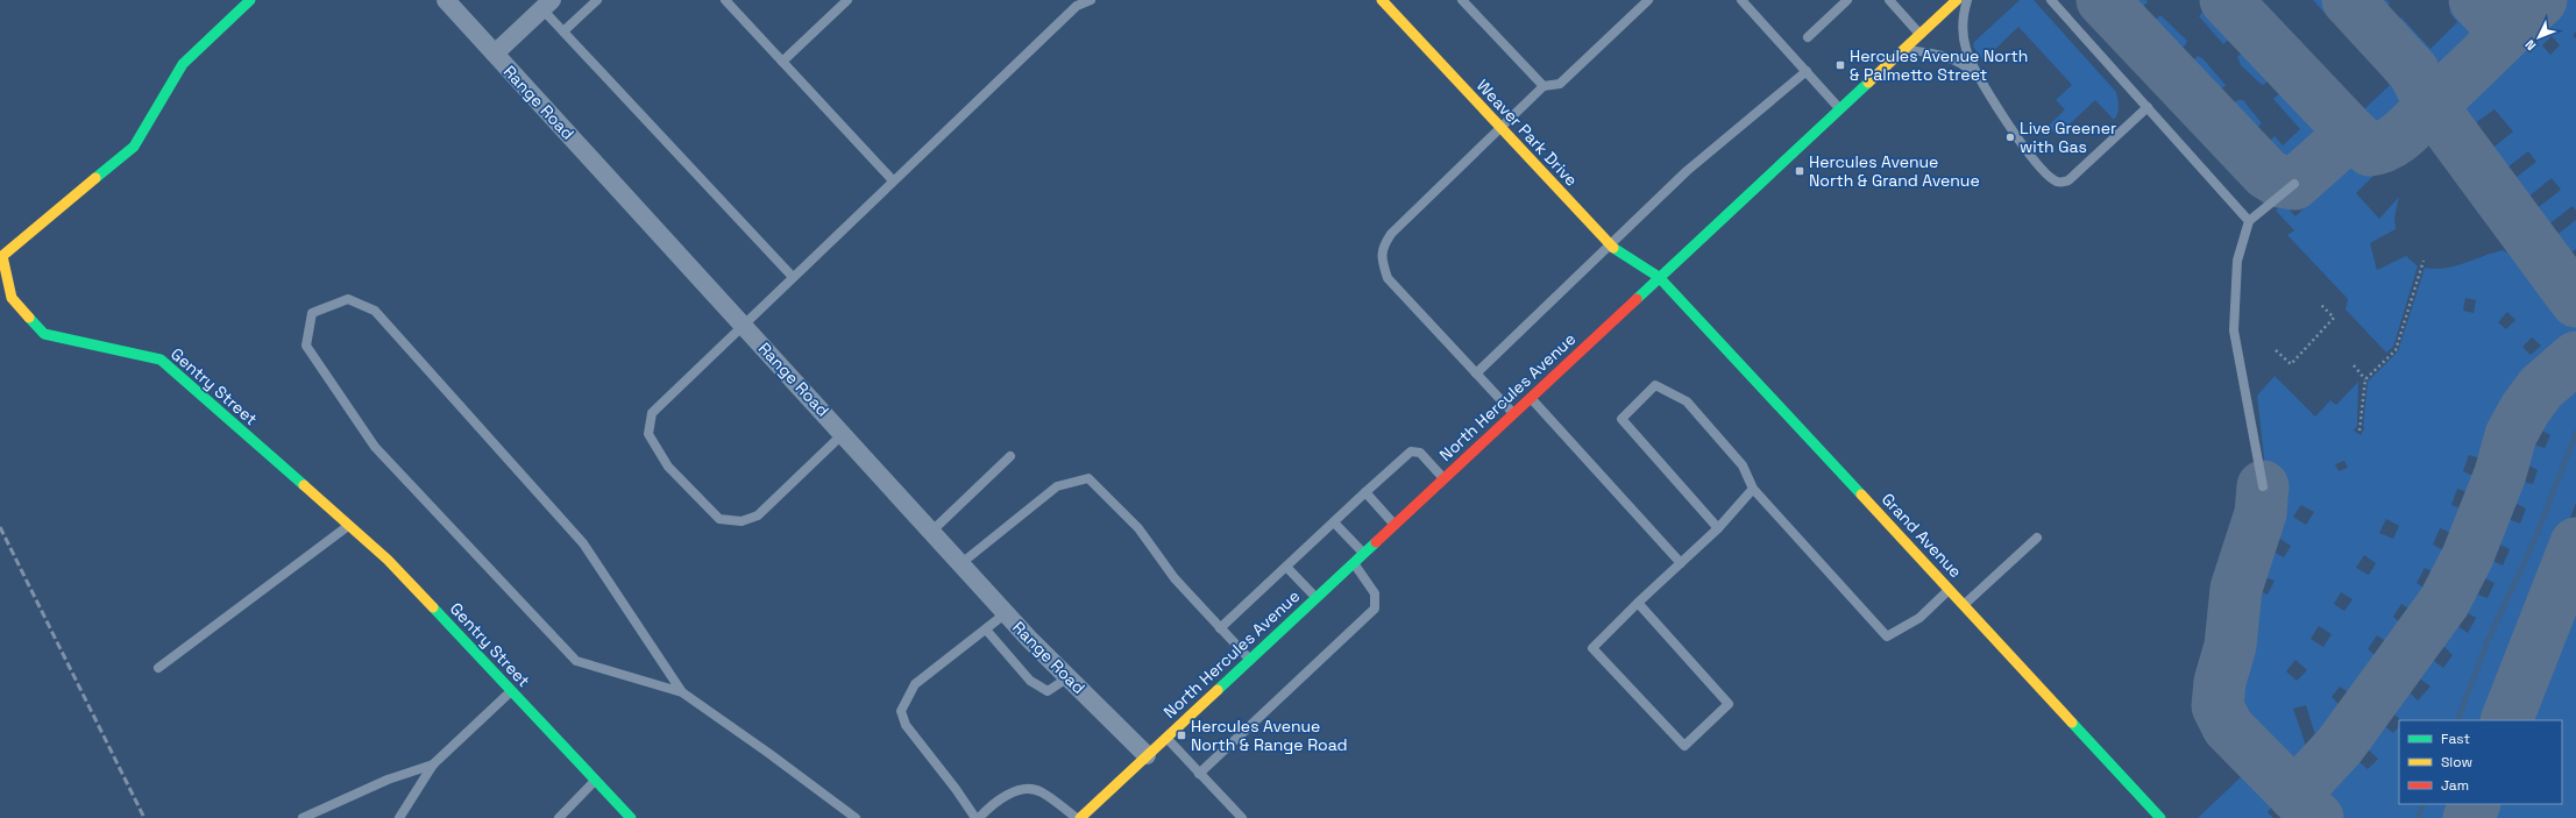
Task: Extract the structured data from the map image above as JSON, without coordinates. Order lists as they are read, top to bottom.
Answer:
{
  "streets": {
    "street": [
      "Range Road",
      "Weaver Park Drive",
      "Gentry Street",
      "North Hercules Avenue",
      "Grand Avenue"
    ]
  },
  "crossings": [
    ["Range Road", "North Hercules Avenue"],
    ["Weaver Park Drive", "North Hercules Avenue"],
    ["Weaver Park Drive", "Grand Avenue"],
    ["North Hercules Avenue", "Grand Avenue"]
  ],
  "places": {
    "transit": ["Hercules Avenue North & Palmetto Street", "Hercules Avenue North & Grand Avenue", "Hercules Avenue North & Range Road"],
    "other": ["Live Greener with Gas"]
  },
  "legend": ["Fast", "Slow", "Jam"],
  "north": "bottom left"
}
